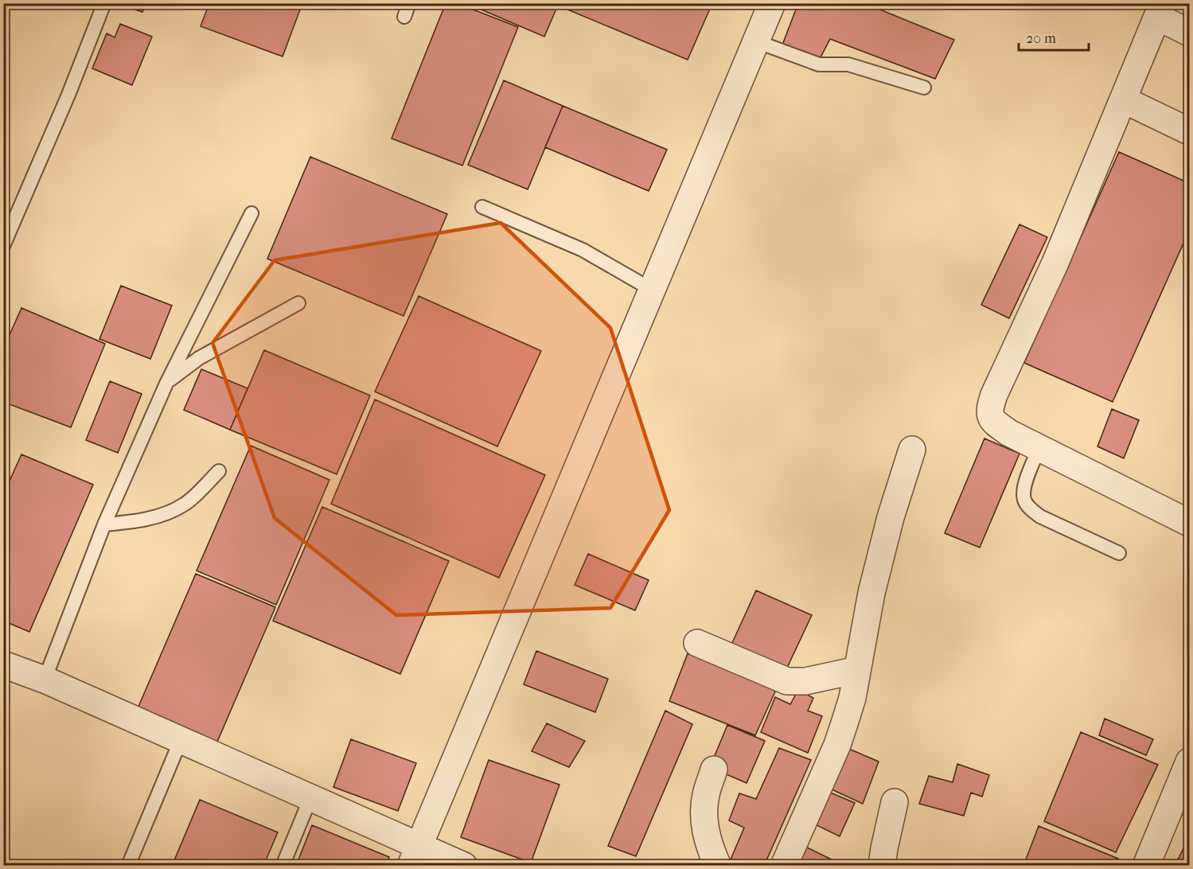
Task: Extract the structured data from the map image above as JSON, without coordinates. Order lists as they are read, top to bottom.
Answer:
{
  "scale_bar": "20 m"
}
